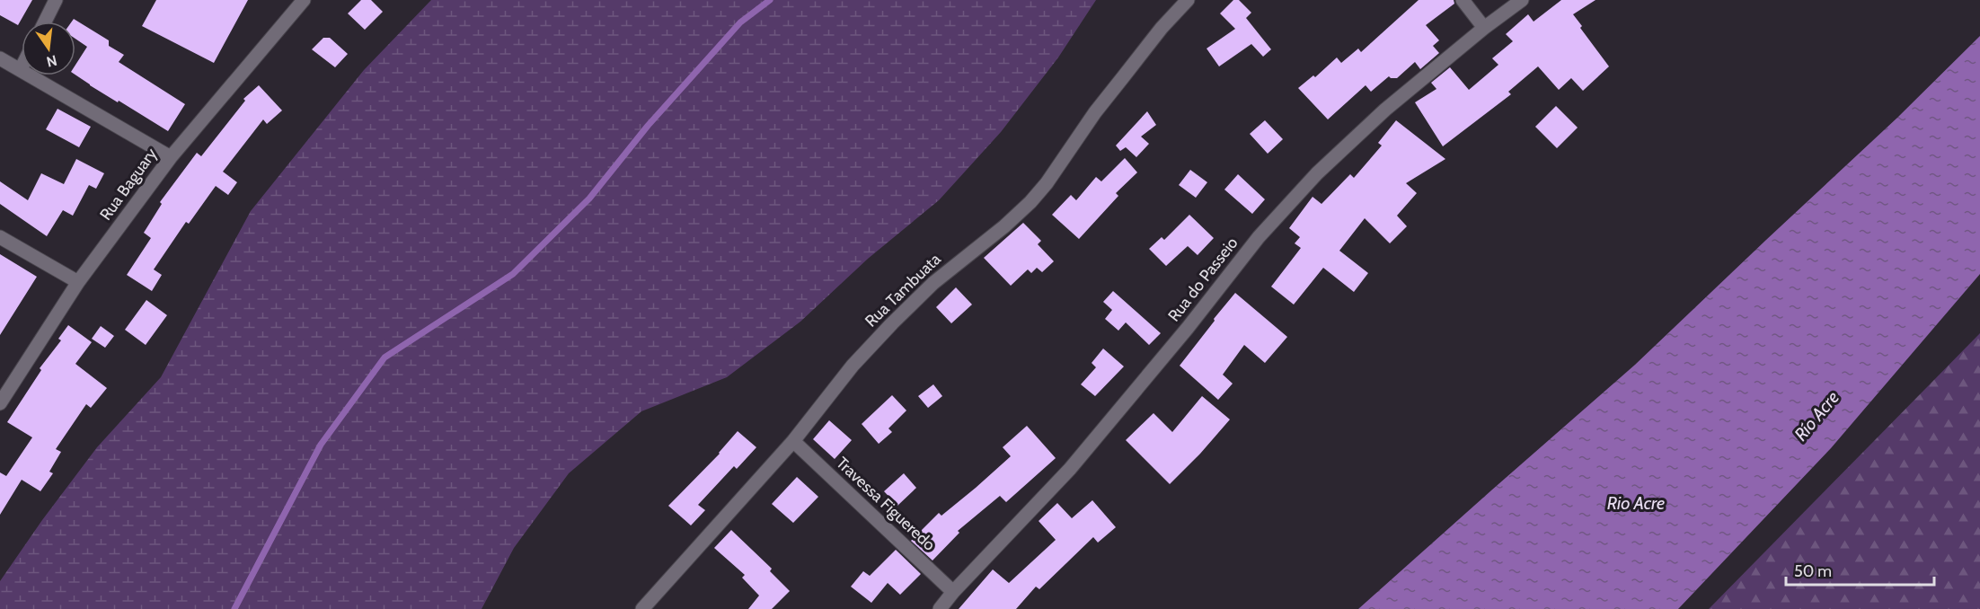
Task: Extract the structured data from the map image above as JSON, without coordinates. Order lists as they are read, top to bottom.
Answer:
{
  "streets": {
    "street": [
      "Rua Baguary",
      "Rua do Passeio",
      "Rua Tambuata",
      "Travessa Figueredo"
    ]
  },
  "crossings": [
    ["Rua do Passeio", "Travessa Figueredo"],
    ["Rua Tambuata", "Travessa Figueredo"]
  ],
  "water": ["Río Acre", "Rio Acre"],
  "scale_bar": "50 m",
  "north": "bottom"
}
